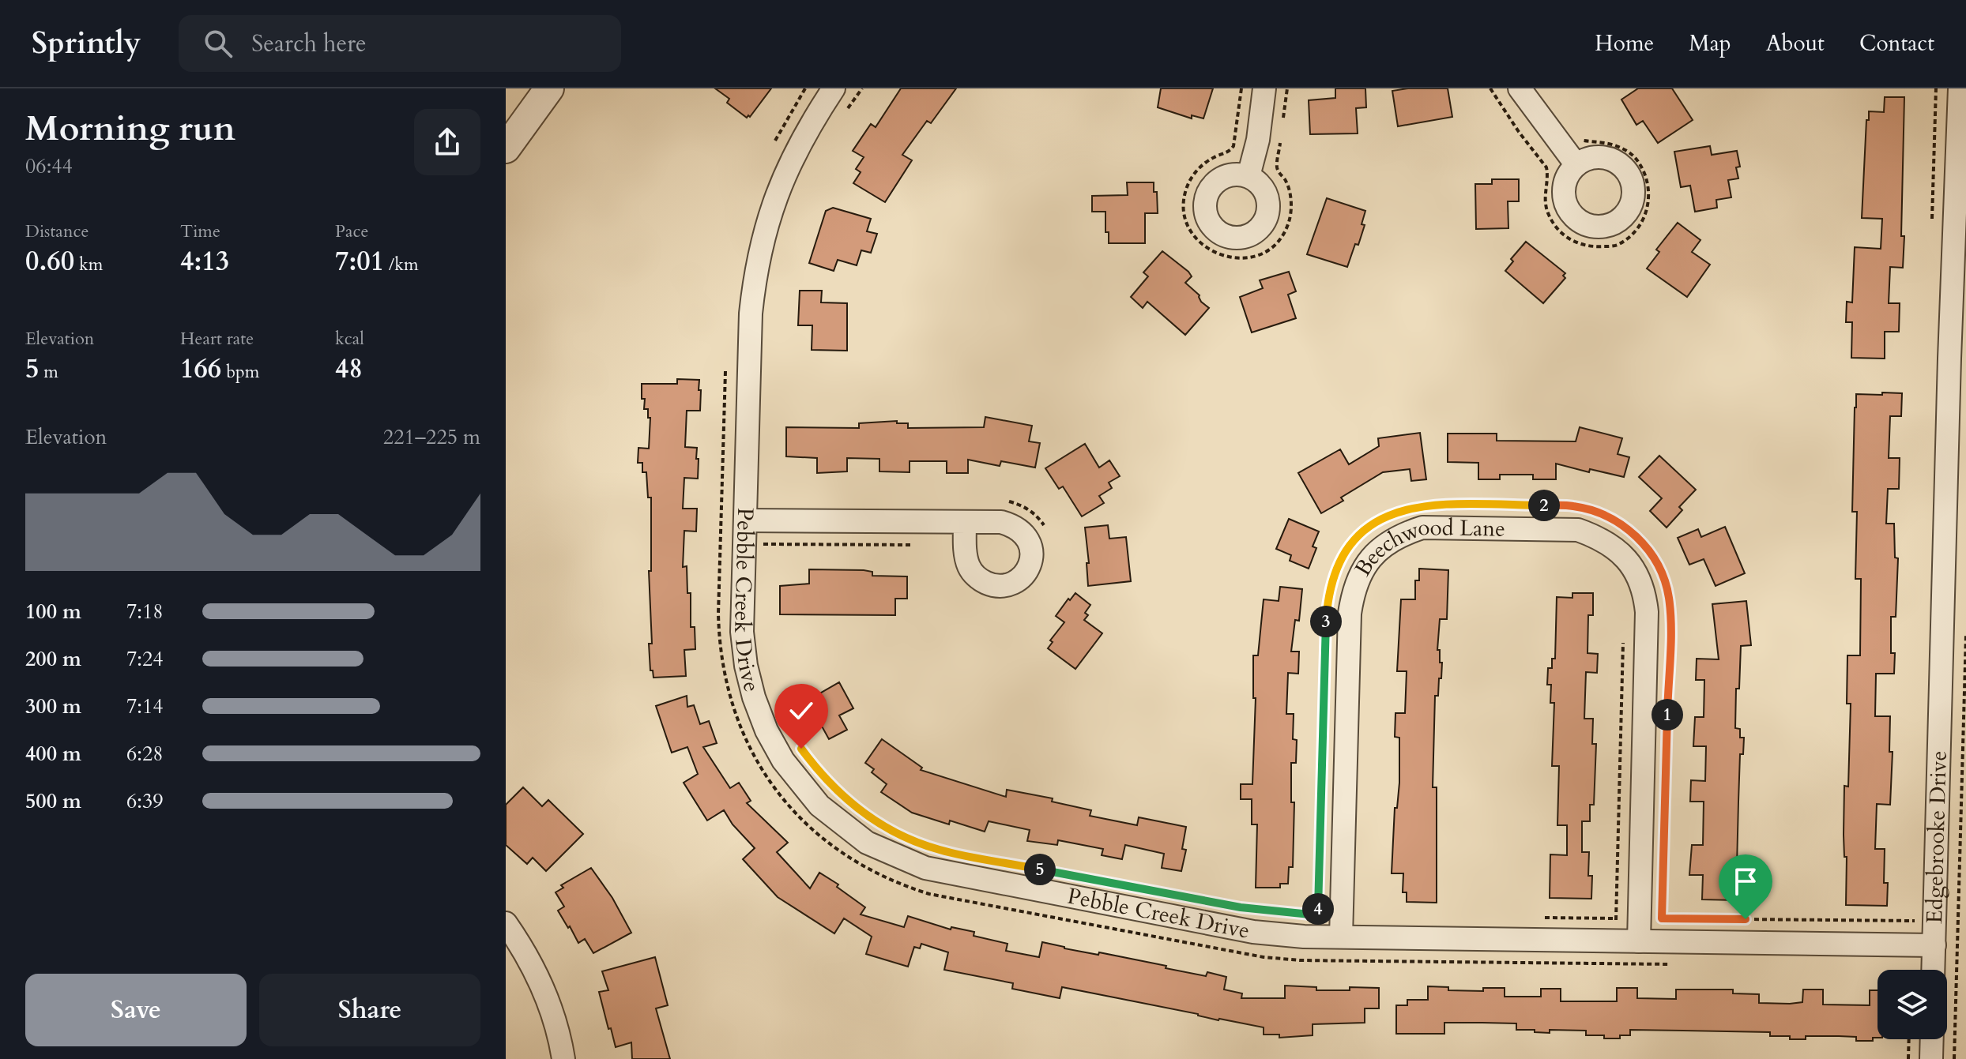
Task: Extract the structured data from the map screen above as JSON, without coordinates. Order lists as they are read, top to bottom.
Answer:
{
  "streets": {
    "street": ["Beechwood Lane", "Pebble Creek Drive", "Edgebrooke Drive"]
  },
  "crossings": [
    ["Beechwood Lane", "Pebble Creek Drive"],
    ["Pebble Creek Drive", "Edgebrooke Drive"]
  ],
  "page": {
    "header": "Sprintly",
    "search": "Search here",
    "nav": [
      "Home",
      "Map",
      "About",
      "Contact"
    ],
    "heading": ["Morning run", "06:44"],
    "stats": [
      ["Distance", "0.60 km"],
      ["Time", "4:13"],
      ["Pace", "7:01 /km"],
      ["Elevation", "5 m"],
      ["Heart rate", "166 bpm"],
      ["kcal", "48"]
    ],
    "chart": ["Elevation", "221–225 m"],
    "pins": [
      "2",
      "3",
      "1",
      "5",
      "4"
    ],
    "list": [
      {
        "name": "100 m",
        "note": "7:18"
      },
      {
        "name": "200 m",
        "note": "7:24"
      },
      {
        "name": "300 m",
        "note": "7:14"
      },
      {
        "name": "400 m",
        "note": "6:28"
      },
      {
        "name": "500 m",
        "note": "6:39"
      }
    ],
    "buttons": ["Save", "Share"]
  }
}
